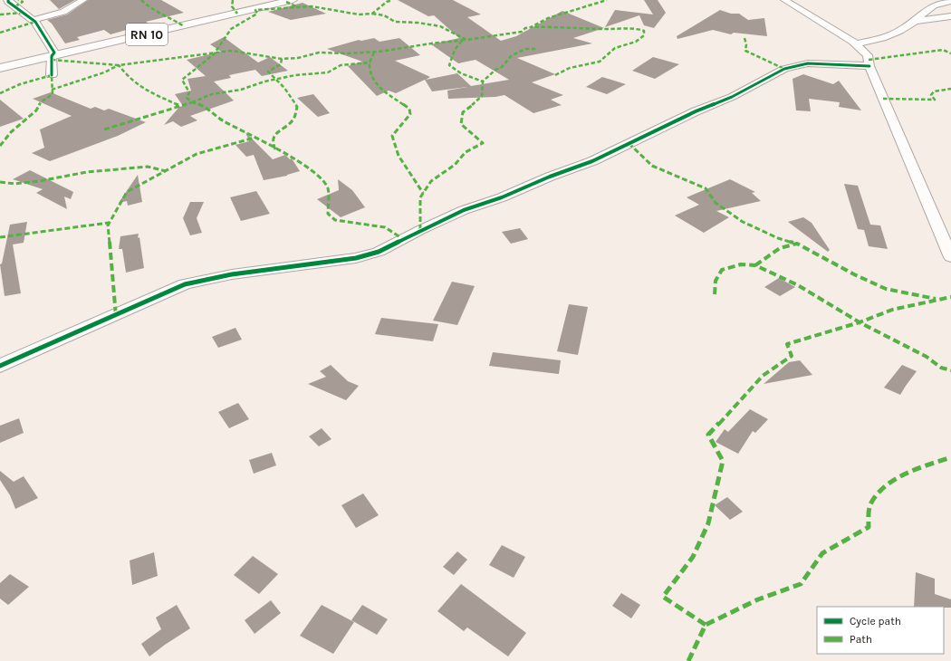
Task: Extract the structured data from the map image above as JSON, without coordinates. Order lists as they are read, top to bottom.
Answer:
{
  "streets": {
    "main road": ["RN 10"]
  },
  "legend": ["Cycle path", "Path"]
}
